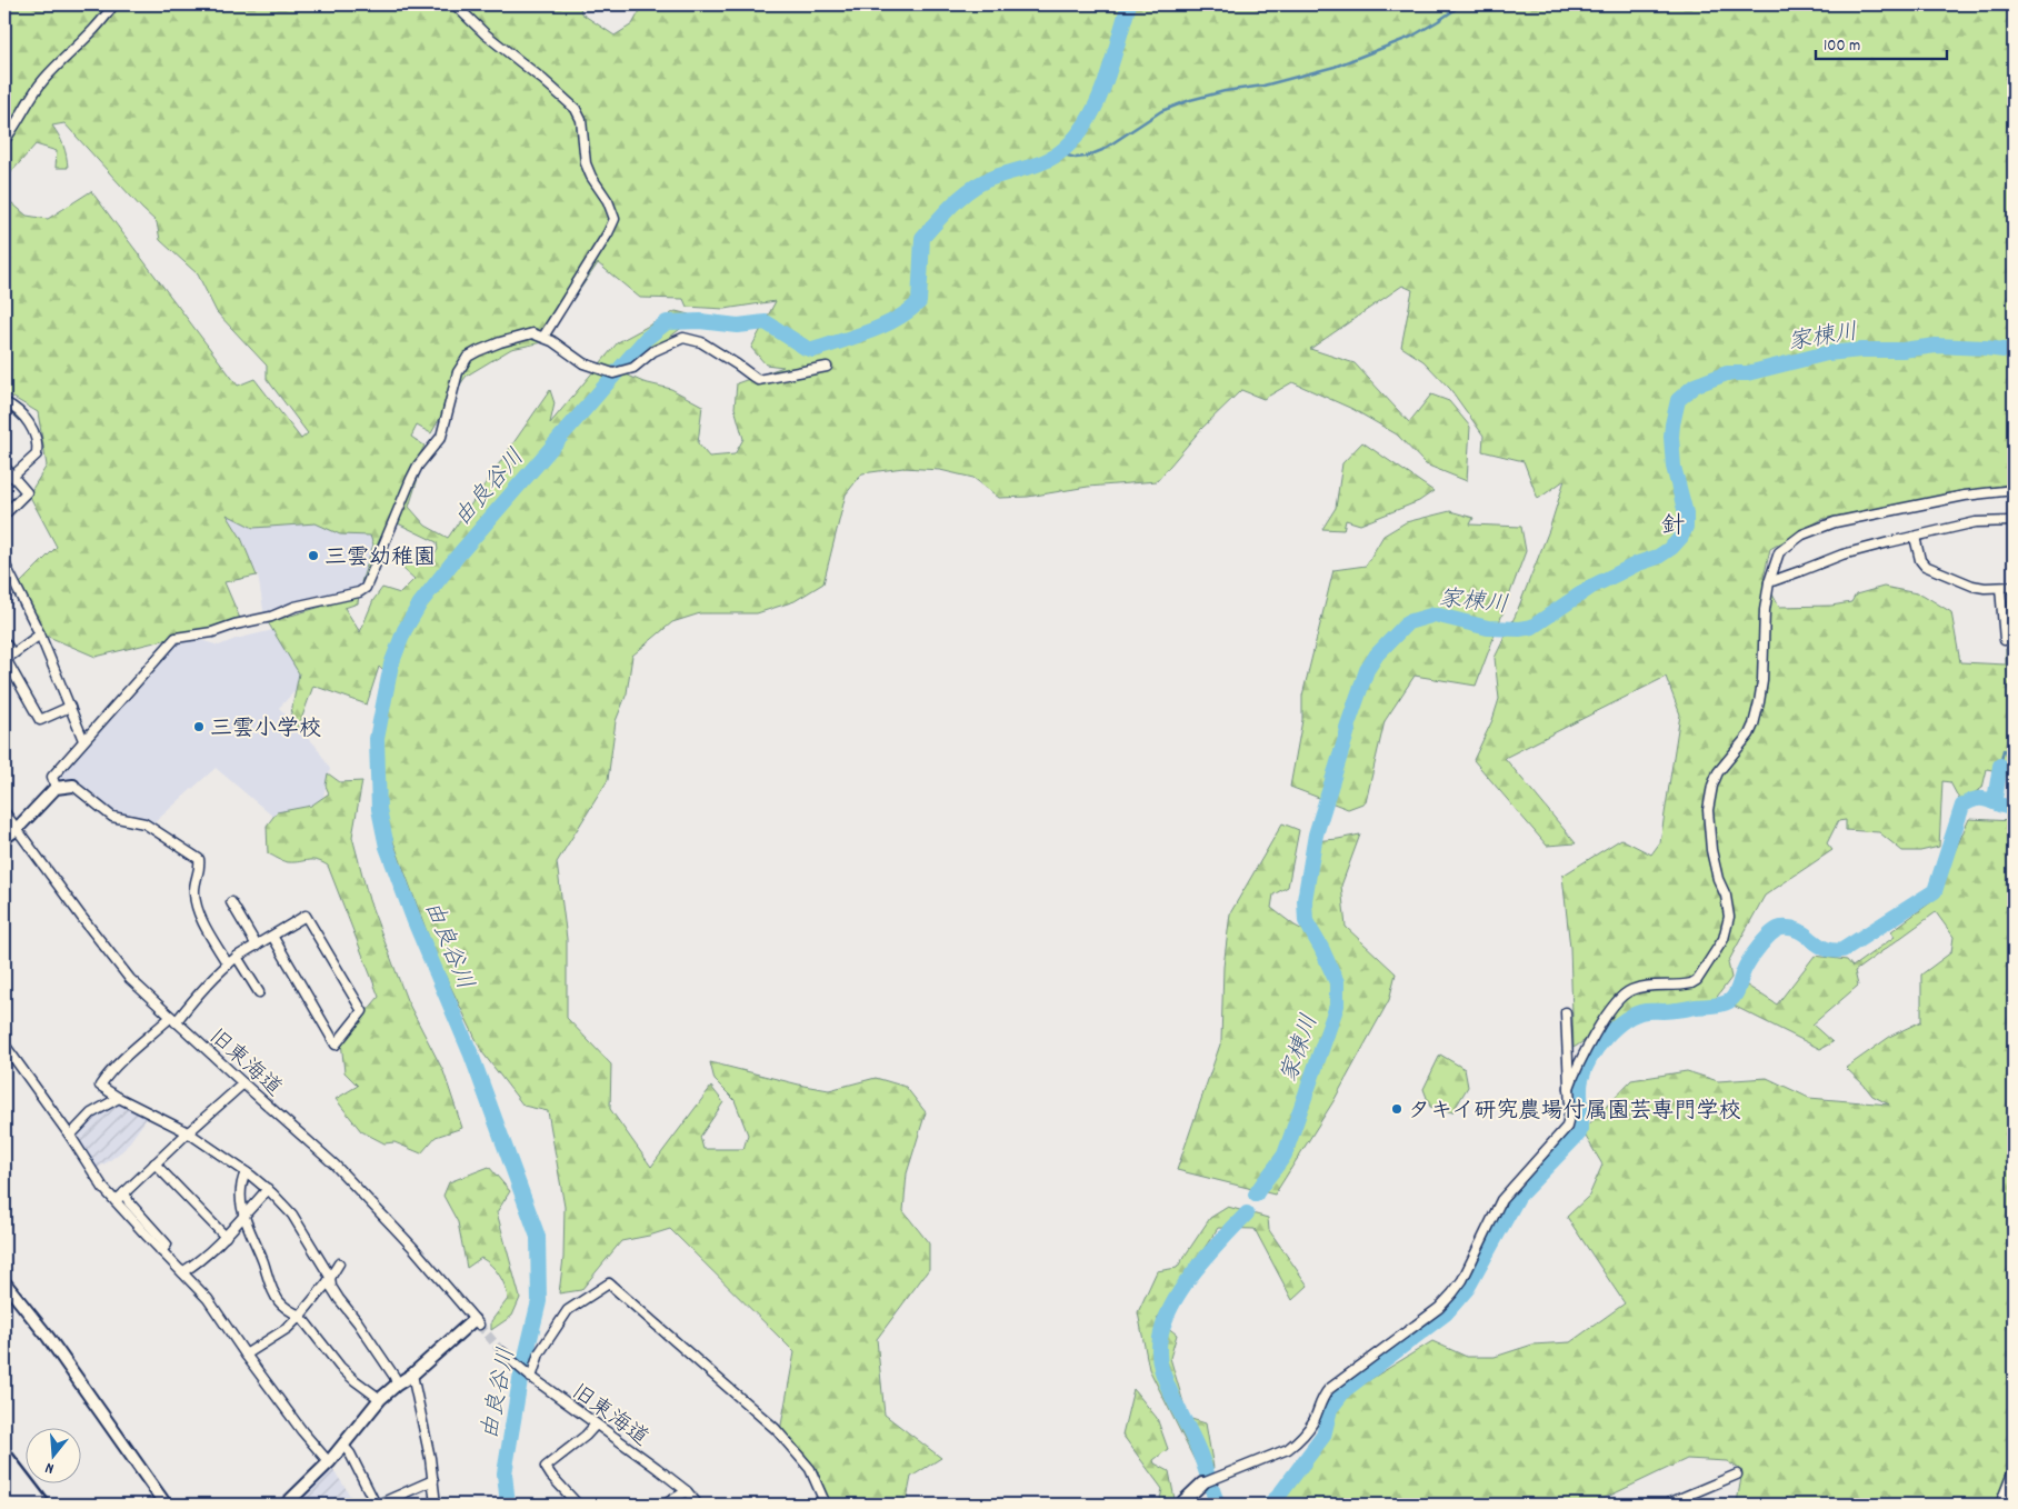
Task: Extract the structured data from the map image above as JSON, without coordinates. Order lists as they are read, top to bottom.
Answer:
{
  "streets": {
    "street": ["旧東海道"]
  },
  "districts": ["針"],
  "water": ["家棟川", "由良谷川"],
  "places": ["三雲幼稚園", "三雲小学校", "タキイ研究農場付属園芸専門学校"],
  "scale_bar": "100 m",
  "north": "bottom"
}
